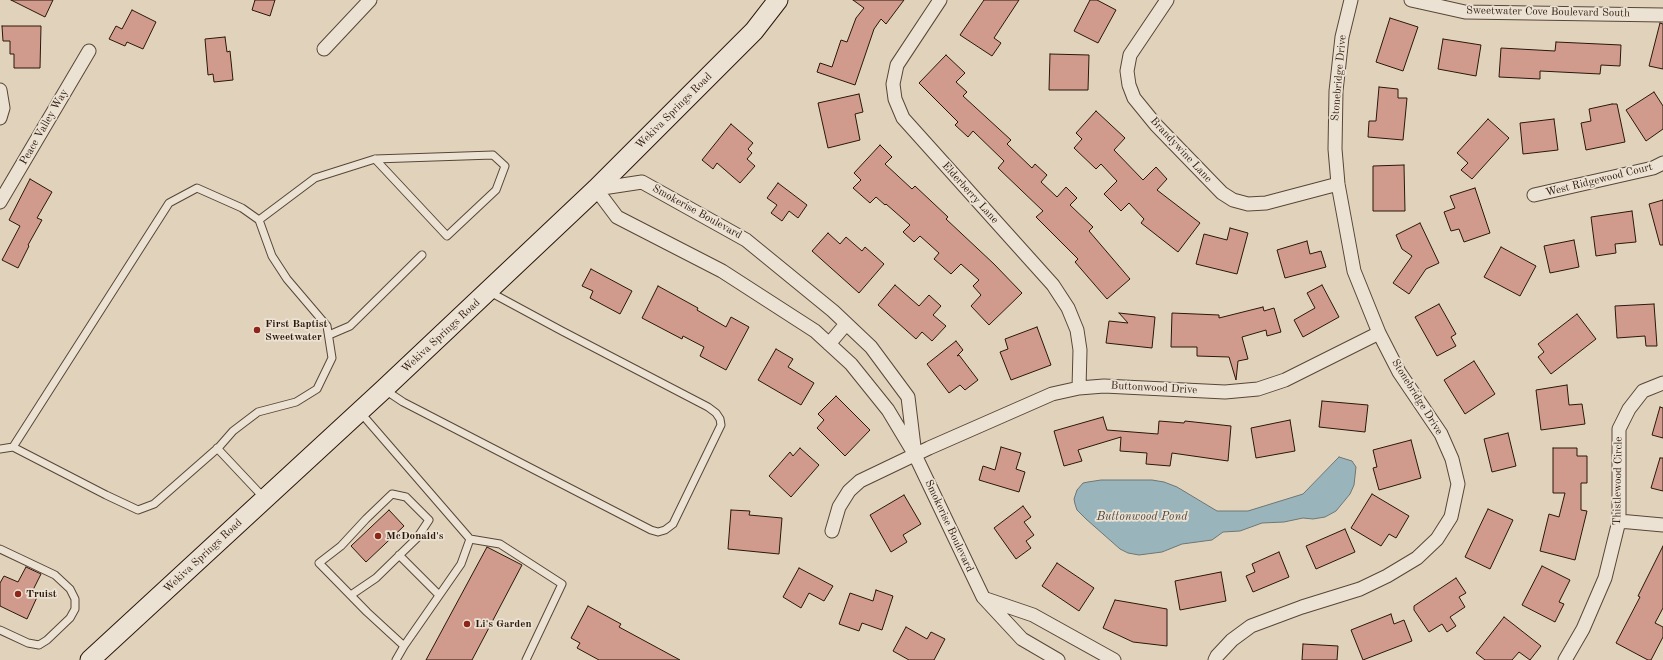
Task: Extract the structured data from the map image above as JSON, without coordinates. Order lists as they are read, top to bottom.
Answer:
{
  "streets": {
    "main road": ["Wekiva Springs Road"],
    "street": [
      "Sweetwater Cove Boulevard South",
      "Stonebridge Drive",
      "Peace Valley Way",
      "Brandywine Lane",
      "West Ridgewood Court",
      "Elderberry Lane",
      "Smokerise Boulevard",
      "Buttonwood Drive",
      "Thistlewood Circle"
    ]
  },
  "crossings": [
    ["Stonebridge Drive", "Brandywine Lane"],
    ["Stonebridge Drive", "Buttonwood Drive"],
    ["Wekiva Springs Road", "Smokerise Boulevard"],
    ["Elderberry Lane", "Buttonwood Drive"],
    ["Smokerise Boulevard", "Buttonwood Drive"]
  ],
  "water": ["Buttonwood Pond"],
  "places": [
    "First Baptist Sweetwater",
    "McDonald's",
    "Truist",
    "Li's Garden"
  ]
}
